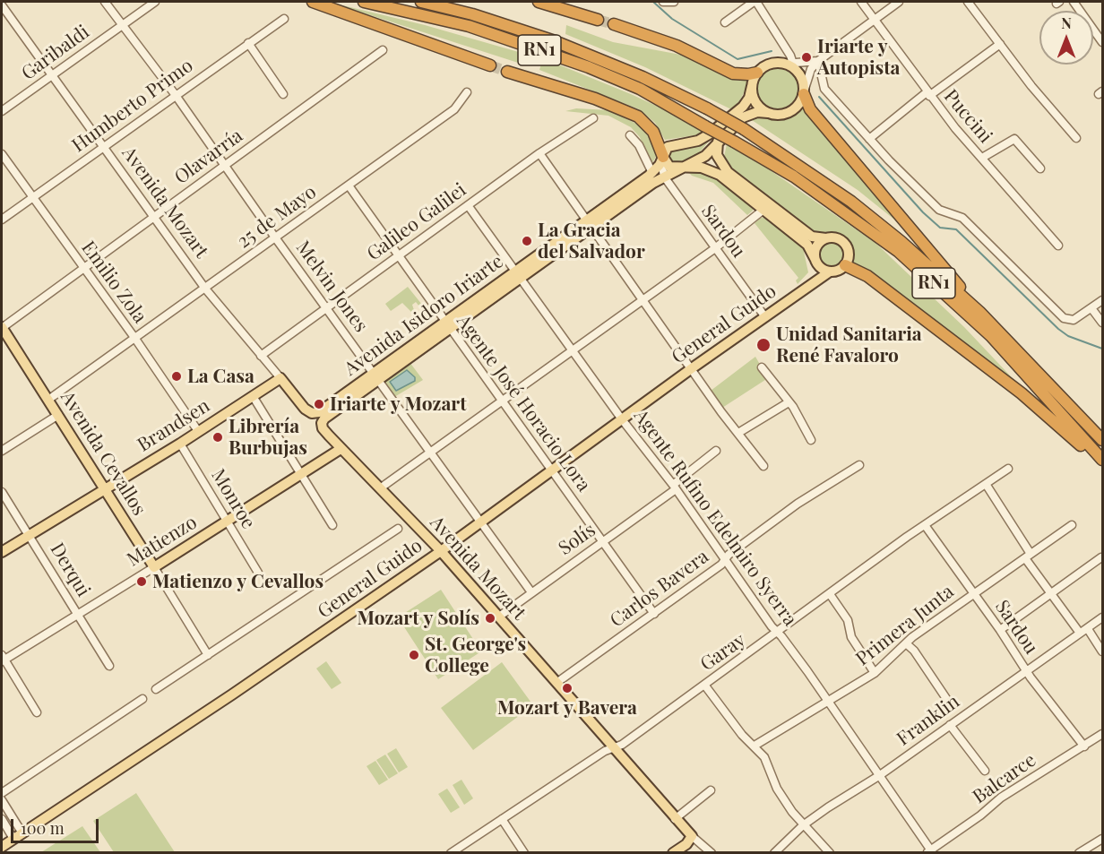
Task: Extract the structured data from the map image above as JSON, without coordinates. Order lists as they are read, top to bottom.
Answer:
{
  "streets": {
    "highway": ["RN1"],
    "main road": [
      "Avenida Mozart",
      "Avenida Isidoro Iriarte",
      "General Guido",
      "Brandsen",
      "Avenida Cevallos",
      "Matienzo"
    ],
    "street": [
      "Garibaldi",
      "Humberto Primo",
      "Puccini",
      "Olavarría",
      "25 de Mayo",
      "Galileo Galilei",
      "Sardou",
      "Emilio Zola",
      "Melvin Jones",
      "Agente José Horacio Lora",
      "Monroe",
      "Agente Rufino Edelmiro Syerra",
      "Solís",
      "Derqui",
      "Carlos Bavera",
      "Primera Junta",
      "Garay",
      "Franklin",
      "Balcarce"
    ]
  },
  "crossings": [
    ["Garibaldi", "Avenida Mozart"],
    ["Garibaldi", "Melvin Jones"],
    ["Humberto Primo", "Avenida Mozart"],
    ["Humberto Primo", "Emilio Zola"],
    ["Humberto Primo", "Melvin Jones"],
    ["Olavarría", "Avenida Mozart"],
    ["Olavarría", "Emilio Zola"],
    ["Olavarría", "Melvin Jones"],
    ["Olavarría", "Avenida Cevallos"],
    ["Avenida Mozart", "25 de Mayo"],
    ["Avenida Mozart", "Galileo Galilei"],
    ["Avenida Mozart", "Avenida Isidoro Iriarte"],
    ["Avenida Mozart", "General Guido"],
    ["Avenida Mozart", "Brandsen"],
    ["Avenida Mozart", "Solís"],
    ["Avenida Mozart", "Matienzo"],
    ["Avenida Mozart", "Carlos Bavera"],
    ["Avenida Mozart", "Garay"],
    ["25 de Mayo", "Emilio Zola"],
    ["25 de Mayo", "Melvin Jones"],
    ["25 de Mayo", "Agente José Horacio Lora"],
    ["25 de Mayo", "Avenida Cevallos"],
    ["Galileo Galilei", "Melvin Jones"],
    ["Galileo Galilei", "Agente José Horacio Lora"],
    ["Galileo Galilei", "Agente Rufino Edelmiro Syerra"],
    ["Sardou", "Avenida Isidoro Iriarte"],
    ["Sardou", "General Guido"],
    ["Sardou", "Primera Junta"],
    ["Sardou", "Garay"],
    ["Sardou", "Franklin"],
    ["Sardou", "Balcarce"],
    ["Emilio Zola", "Brandsen"],
    ["Melvin Jones", "Avenida Isidoro Iriarte"],
    ["Melvin Jones", "General Guido"],
    ["Melvin Jones", "Solís"],
    ["Avenida Isidoro Iriarte", "Agente José Horacio Lora"],
    ["Avenida Isidoro Iriarte", "Agente Rufino Edelmiro Syerra"],
    ["General Guido", "Agente José Horacio Lora"],
    ["General Guido", "Agente Rufino Edelmiro Syerra"],
    ["Agente José Horacio Lora", "Solís"],
    ["Agente José Horacio Lora", "Carlos Bavera"],
    ["Brandsen", "Avenida Cevallos"],
    ["Brandsen", "Monroe"],
    ["Brandsen", "Derqui"],
    ["Avenida Cevallos", "Matienzo"],
    ["Monroe", "Matienzo"],
    ["Agente Rufino Edelmiro Syerra", "Solís"],
    ["Agente Rufino Edelmiro Syerra", "Carlos Bavera"],
    ["Agente Rufino Edelmiro Syerra", "Primera Junta"],
    ["Agente Rufino Edelmiro Syerra", "Garay"],
    ["Agente Rufino Edelmiro Syerra", "Franklin"],
    ["Agente Rufino Edelmiro Syerra", "Balcarce"],
    ["Matienzo", "Derqui"]
  ],
  "places": [
    "Iriarte y Autopista",
    "La Gracia del Salvador",
    "Unidad Sanitaria René Favaloro",
    "La Casa",
    "Iriarte y Mozart",
    "Librería Burbujas",
    "Matienzo y Cevallos",
    "Mozart y Solís",
    "St. George's College",
    "Mozart y Bavera"
  ],
  "scale_bar": "100 m",
  "north": "top"
}
